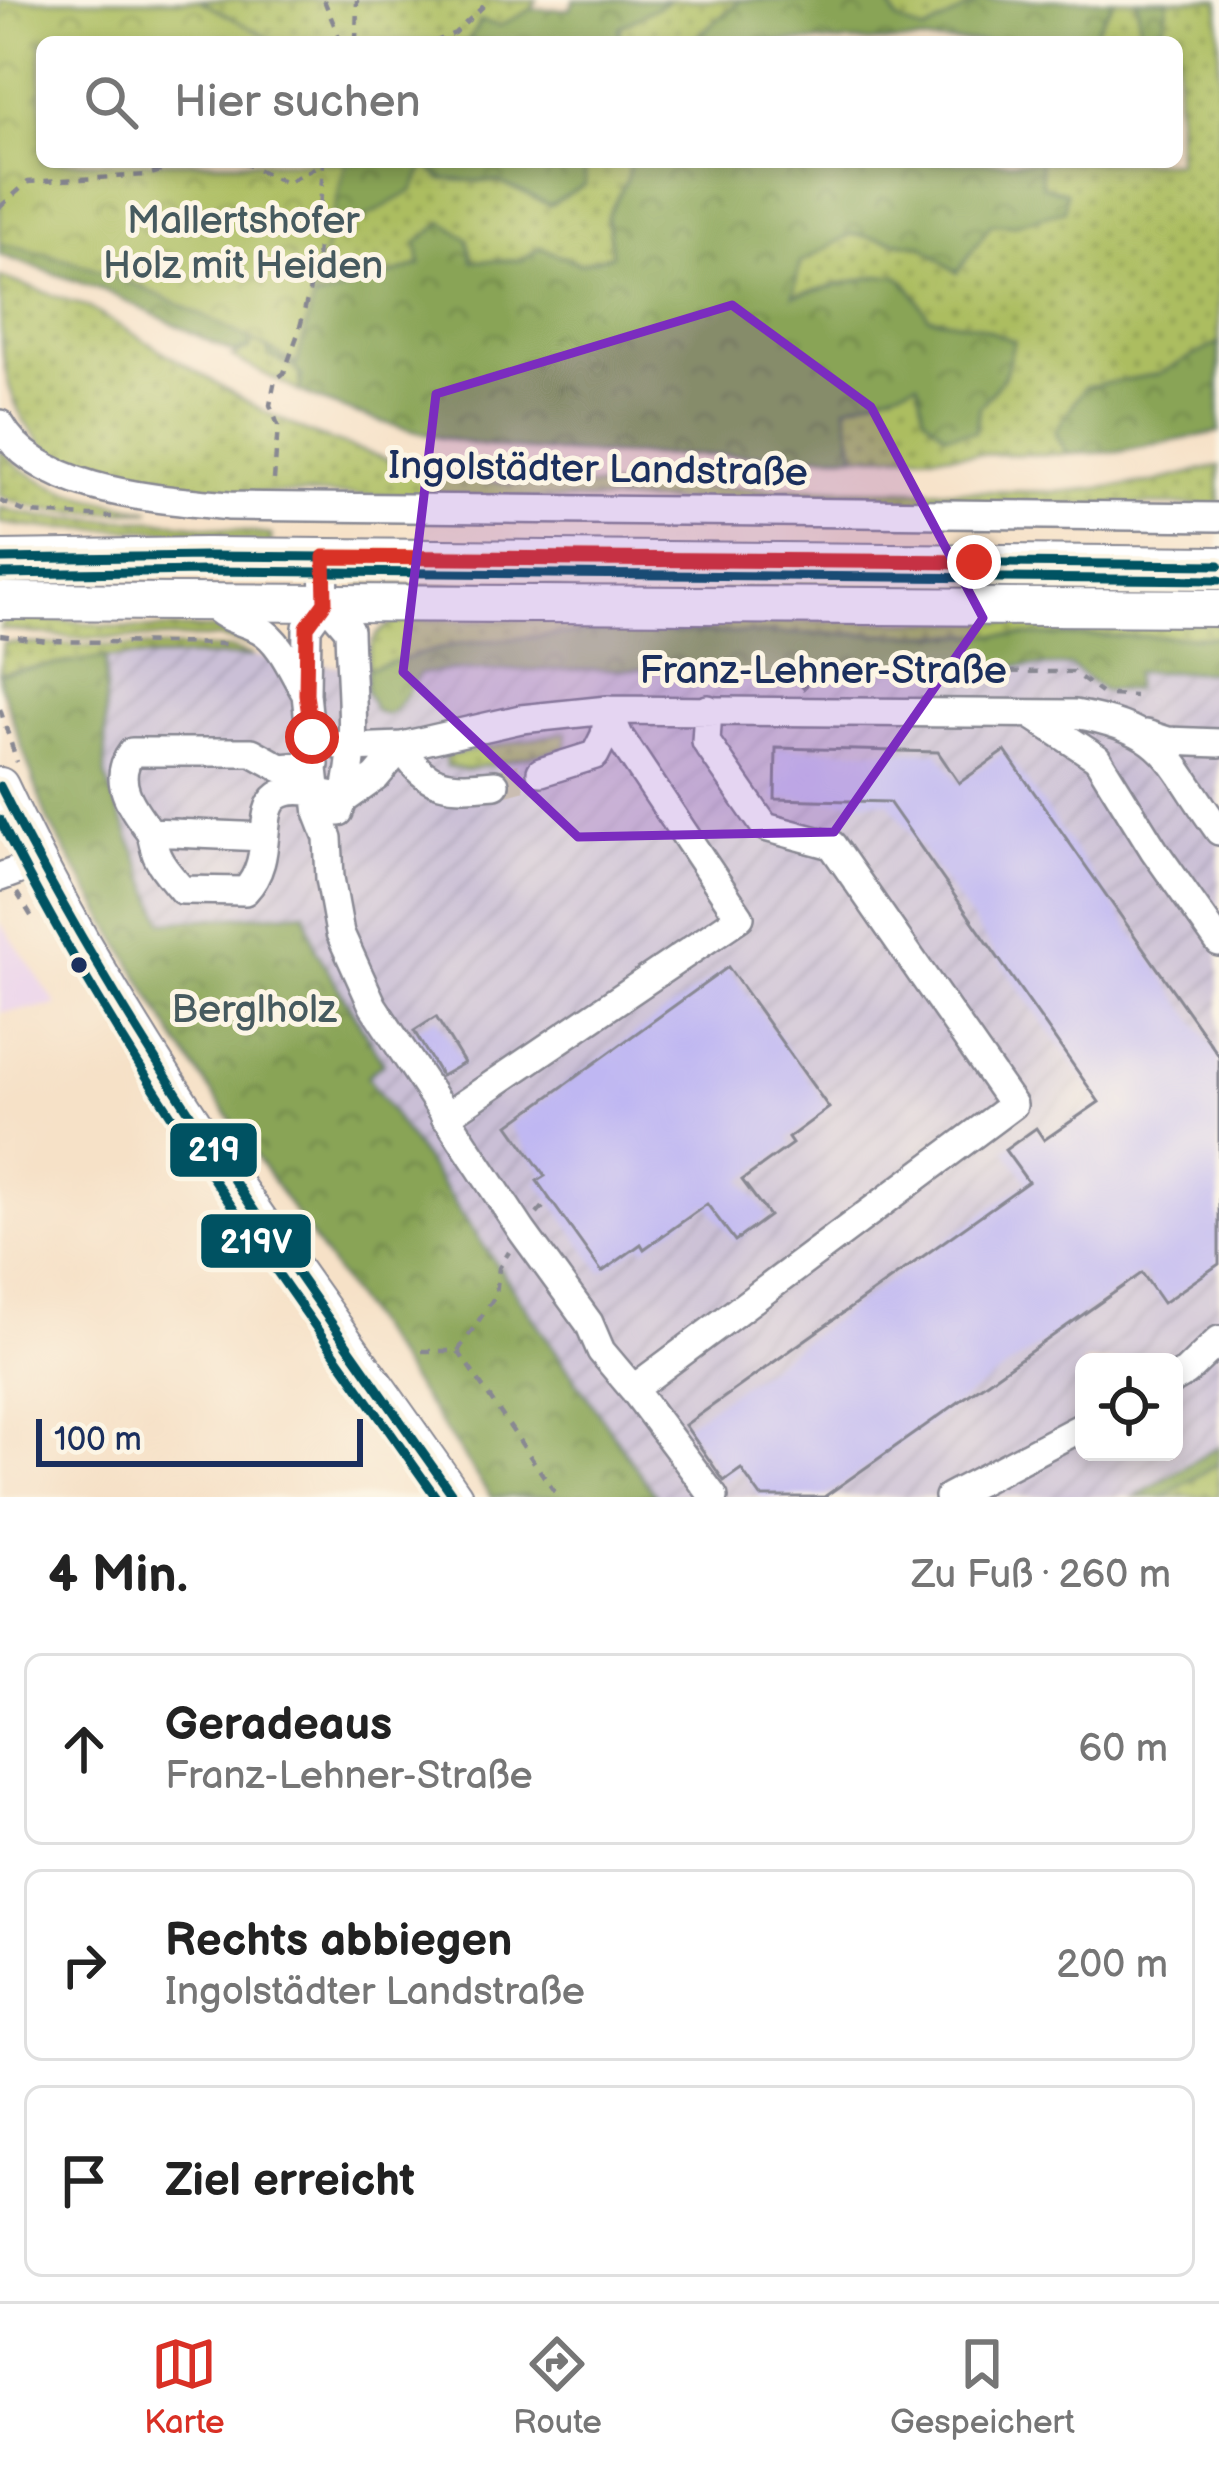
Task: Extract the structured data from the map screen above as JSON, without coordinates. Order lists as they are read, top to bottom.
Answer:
{
  "streets": {
    "street": ["Ingolstädter Landstraße", "Franz-Lehner-Straße"]
  },
  "parks": ["Mallertshofer Holz mit Heiden", "Berglholz"],
  "lines": ["transit line 219", "transit line 219V"],
  "scale_bar": "100 m",
  "page": {
    "search": "Hier suchen",
    "scale": "100 m",
    "heading": ["4 Min.", "Zu Fuß · 260 m"],
    "list": [
      ["Geradeaus", "Franz-Lehner-Straße", "60 m"],
      ["Rechts abbiegen", "Ingolstädter Landstraße", "200 m"],
      "Ziel erreicht"
    ],
    "nav": ["Karte", "Route", "Gespeichert"]
  }
}
